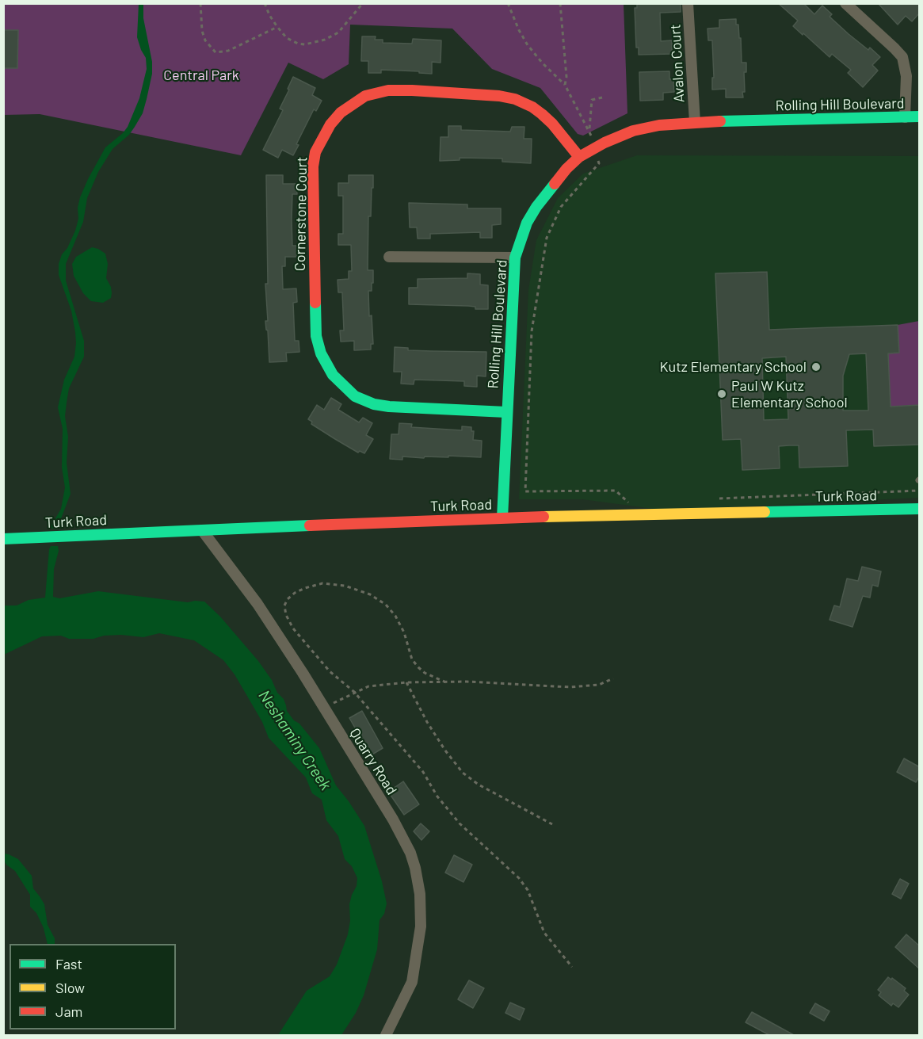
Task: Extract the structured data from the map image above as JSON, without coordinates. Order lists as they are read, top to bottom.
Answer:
{
  "streets": {
    "street": [
      "Avalon Court",
      "Rolling Hill Boulevard",
      "Cornerstone Court",
      "Turk Road",
      "Quarry Road"
    ]
  },
  "crossings": [
    ["Avalon Court", "Rolling Hill Boulevard"],
    ["Rolling Hill Boulevard", "Cornerstone Court"],
    ["Rolling Hill Boulevard", "Turk Road"],
    ["Turk Road", "Quarry Road"]
  ],
  "water": ["Neshaminy Creek"],
  "parks": ["Central Park"],
  "places": ["Kutz Elementary School", "Paul W Kutz Elementary School"],
  "legend": ["Fast", "Slow", "Jam"]
}
